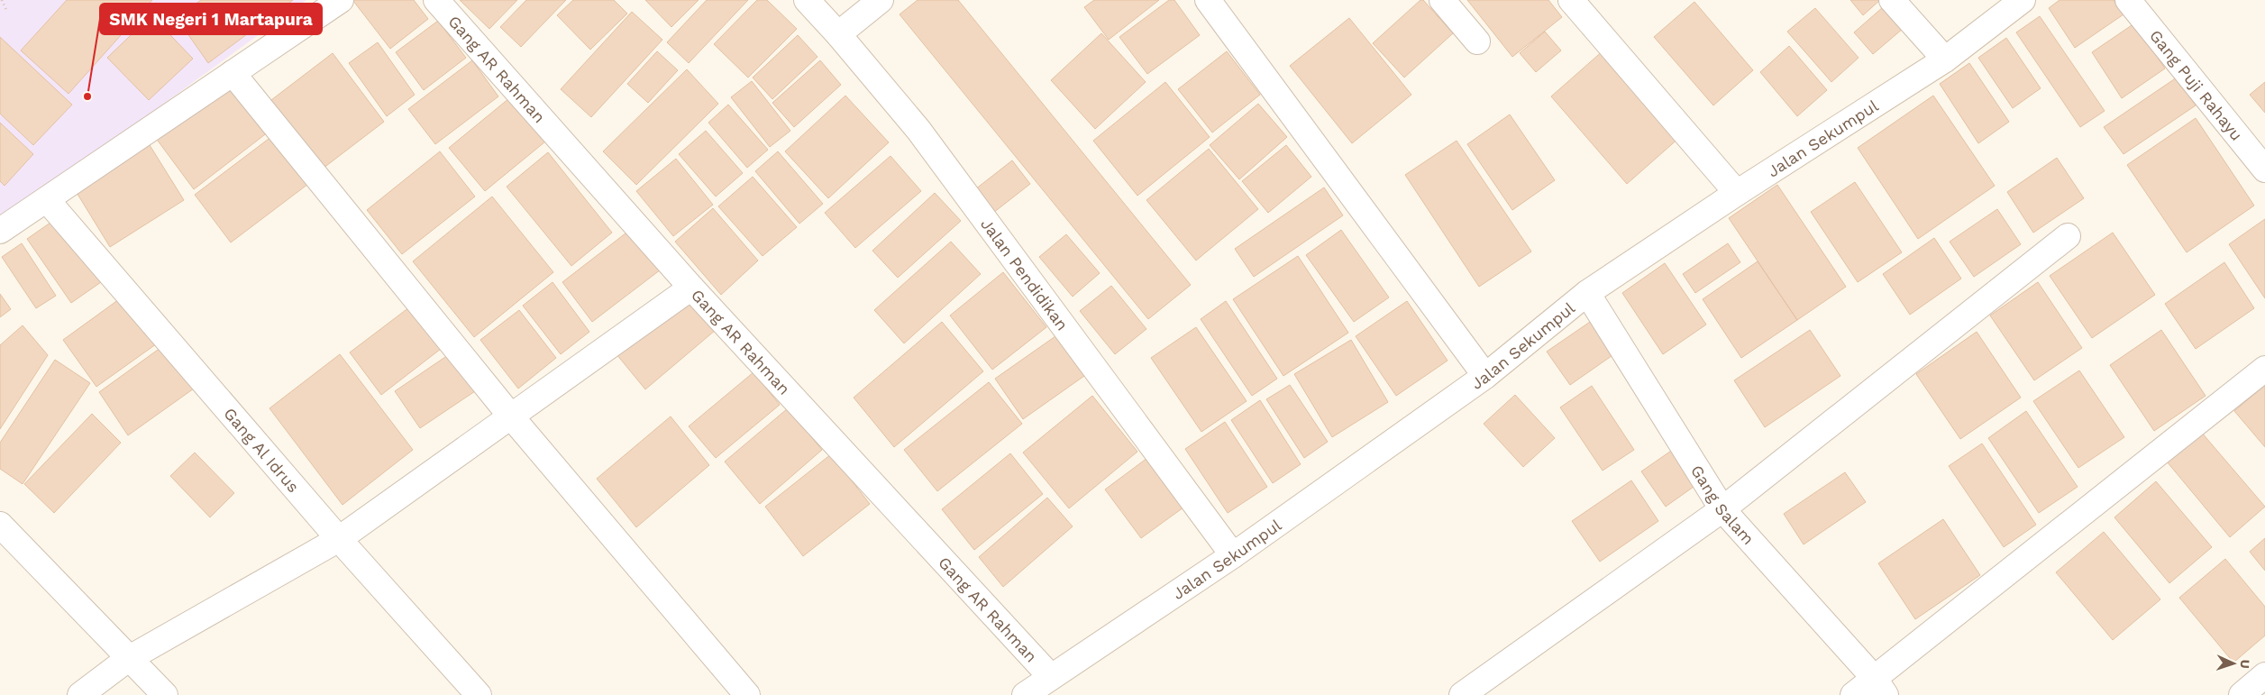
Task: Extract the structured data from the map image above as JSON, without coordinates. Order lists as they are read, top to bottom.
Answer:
{
  "streets": {
    "street": [
      "Gang AR Rahman",
      "Gang Puji Rahayu",
      "Jalan Sekumpul",
      "Jalan Pendidikan",
      "Gang Al Idrus",
      "Gang Salam"
    ]
  },
  "crossings": [
    ["Gang AR Rahman", "Jalan Sekumpul"],
    ["Jalan Sekumpul", "Jalan Pendidikan"],
    ["Jalan Sekumpul", "Gang Salam"]
  ],
  "places": ["SMK Negeri 1 Martapura"],
  "north": "right"
}
